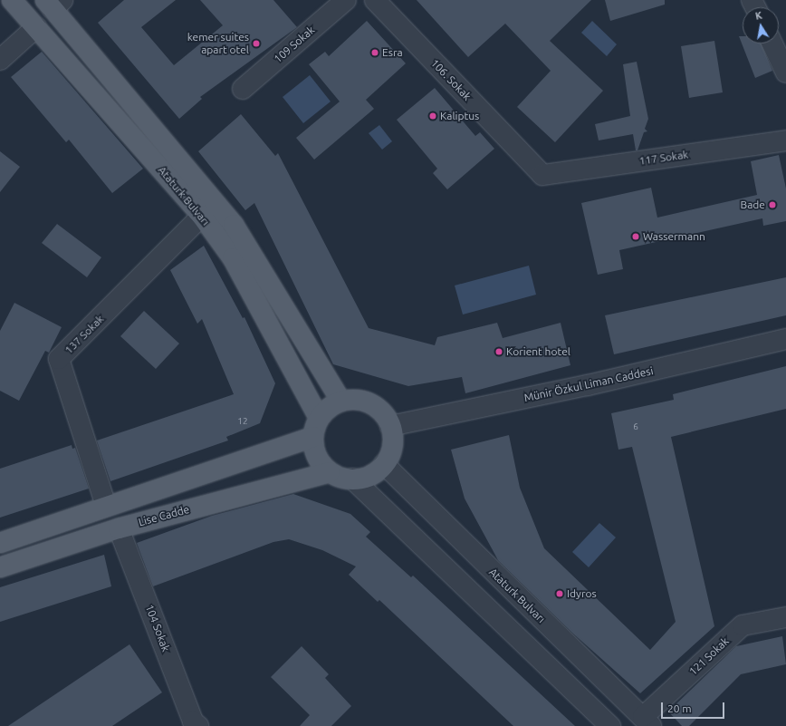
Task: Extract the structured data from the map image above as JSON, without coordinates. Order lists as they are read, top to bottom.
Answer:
{
  "streets": {
    "main road": ["Ataturk Bulvarı", "Lise Cadde"],
    "street": [
      "109 Sokak",
      "106. Sokak",
      "117 Sokak",
      "137 Sokak",
      "Münir Özkul Liman Caddesi",
      "104 Sokak",
      "121 Sokak"
    ]
  },
  "crossings": [
    ["106. Sokak", "117 Sokak"],
    ["Ataturk Bulvarı", "137 Sokak"],
    ["Ataturk Bulvarı", "Münir Özkul Liman Caddesi"],
    ["Ataturk Bulvarı", "Lise Cadde"],
    ["Ataturk Bulvarı", "121 Sokak"],
    ["Münir Özkul Liman Caddesi", "Lise Cadde"],
    ["Lise Cadde", "104 Sokak"]
  ],
  "places": [
    "kemer suites apart otel",
    "Esra",
    "Kaliptus",
    "Bade",
    "Wassermann",
    "Korient hotel",
    "Idyros"
  ],
  "house_numbers": ["12", "6"],
  "scale_bar": "20 m",
  "north": "top"
}
